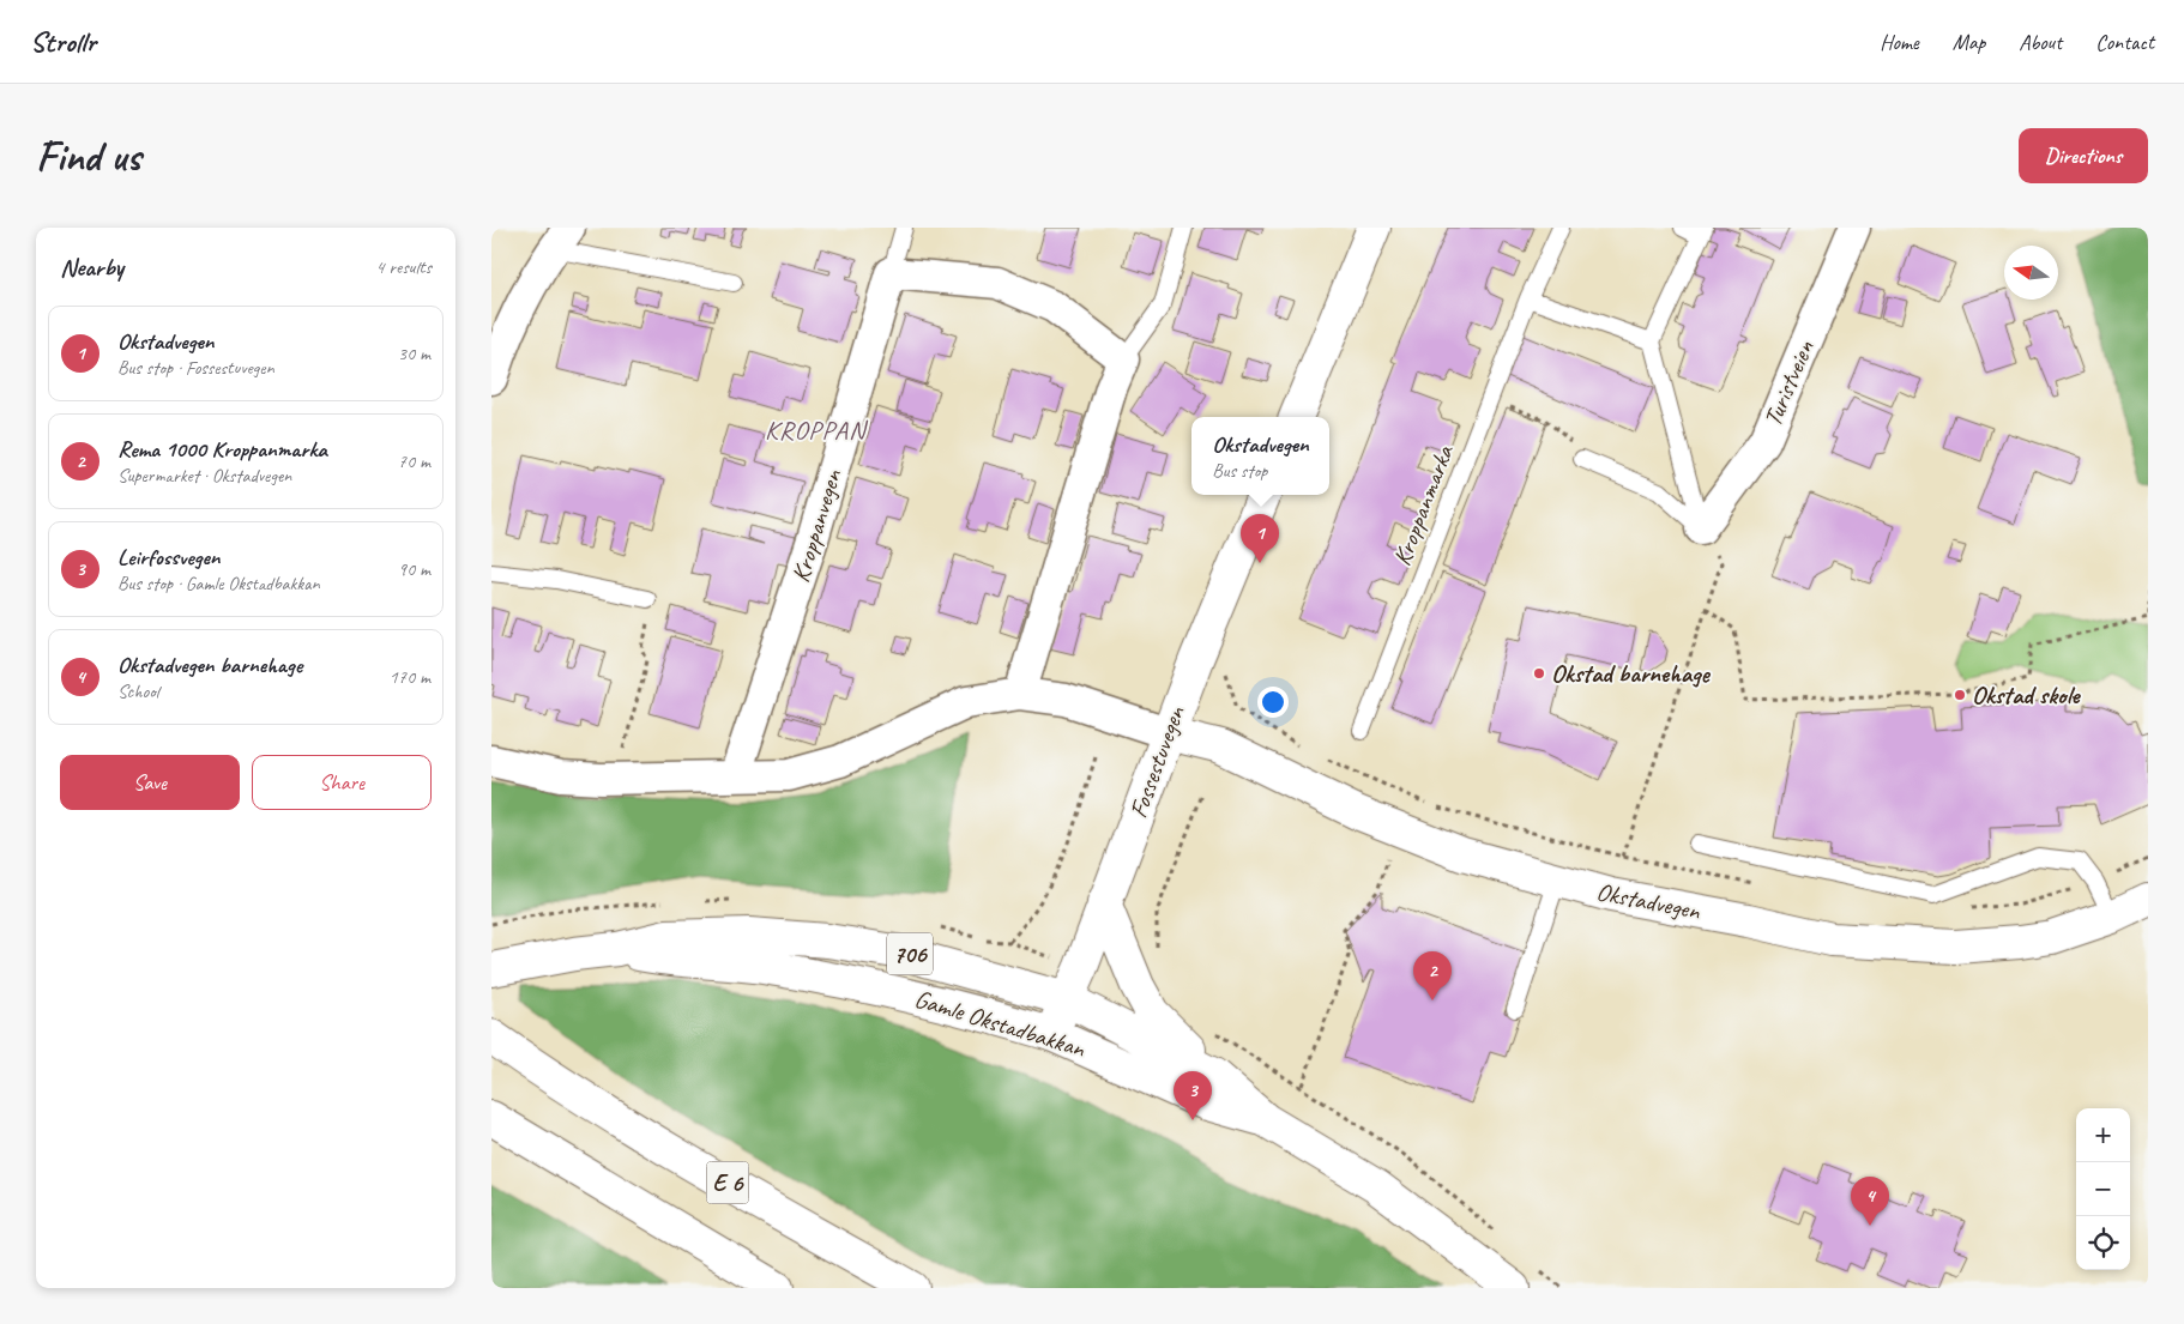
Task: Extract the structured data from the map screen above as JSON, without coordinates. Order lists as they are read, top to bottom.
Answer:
{
  "streets": {
    "main road": [
      "Fossestuvegen",
      "Okstadvegen",
      "706",
      "Gamle Okstadbakkan",
      "E 6"
    ],
    "street": ["Turistveien", "Kroppanvegen"],
    "lane": ["Kroppanmarka"]
  },
  "crossings": [
    ["Fossestuvegen", "Okstadvegen"],
    ["Fossestuvegen", "Gamle Okstadbakkan"]
  ],
  "districts": ["KROPPAN"],
  "places": ["Okstad barnehage", "Okstad skole"],
  "north": "left",
  "page": {
    "header": "Strollr",
    "nav": [
      "Home",
      "Map",
      "About",
      "Contact"
    ],
    "buttons": [
      "Directions",
      ["Save", "Share"]
    ],
    "title": "Find us",
    "heading": ["Nearby", "4 results"],
    "list": [
      {
        "mark": "1",
        "name": "Okstadvegen",
        "note": "Bus stop · Fossestuvegen",
        "value": "30 m"
      },
      {
        "mark": "2",
        "name": "Rema 1000 Kroppanmarka",
        "note": "Supermarket · Okstadvegen",
        "value": "70 m"
      },
      {
        "mark": "3",
        "name": "Leirfossvegen",
        "note": "Bus stop · Gamle Okstadbakkan",
        "value": "90 m"
      },
      {
        "mark": "4",
        "name": "Okstadvegen barnehage",
        "note": "School",
        "value": "170 m"
      }
    ],
    "popup": ["Okstadvegen", "Bus stop"],
    "pins": [
      "1",
      "2",
      "3",
      "4"
    ],
    "map_buttons": ["+", "−"]
  }
}
